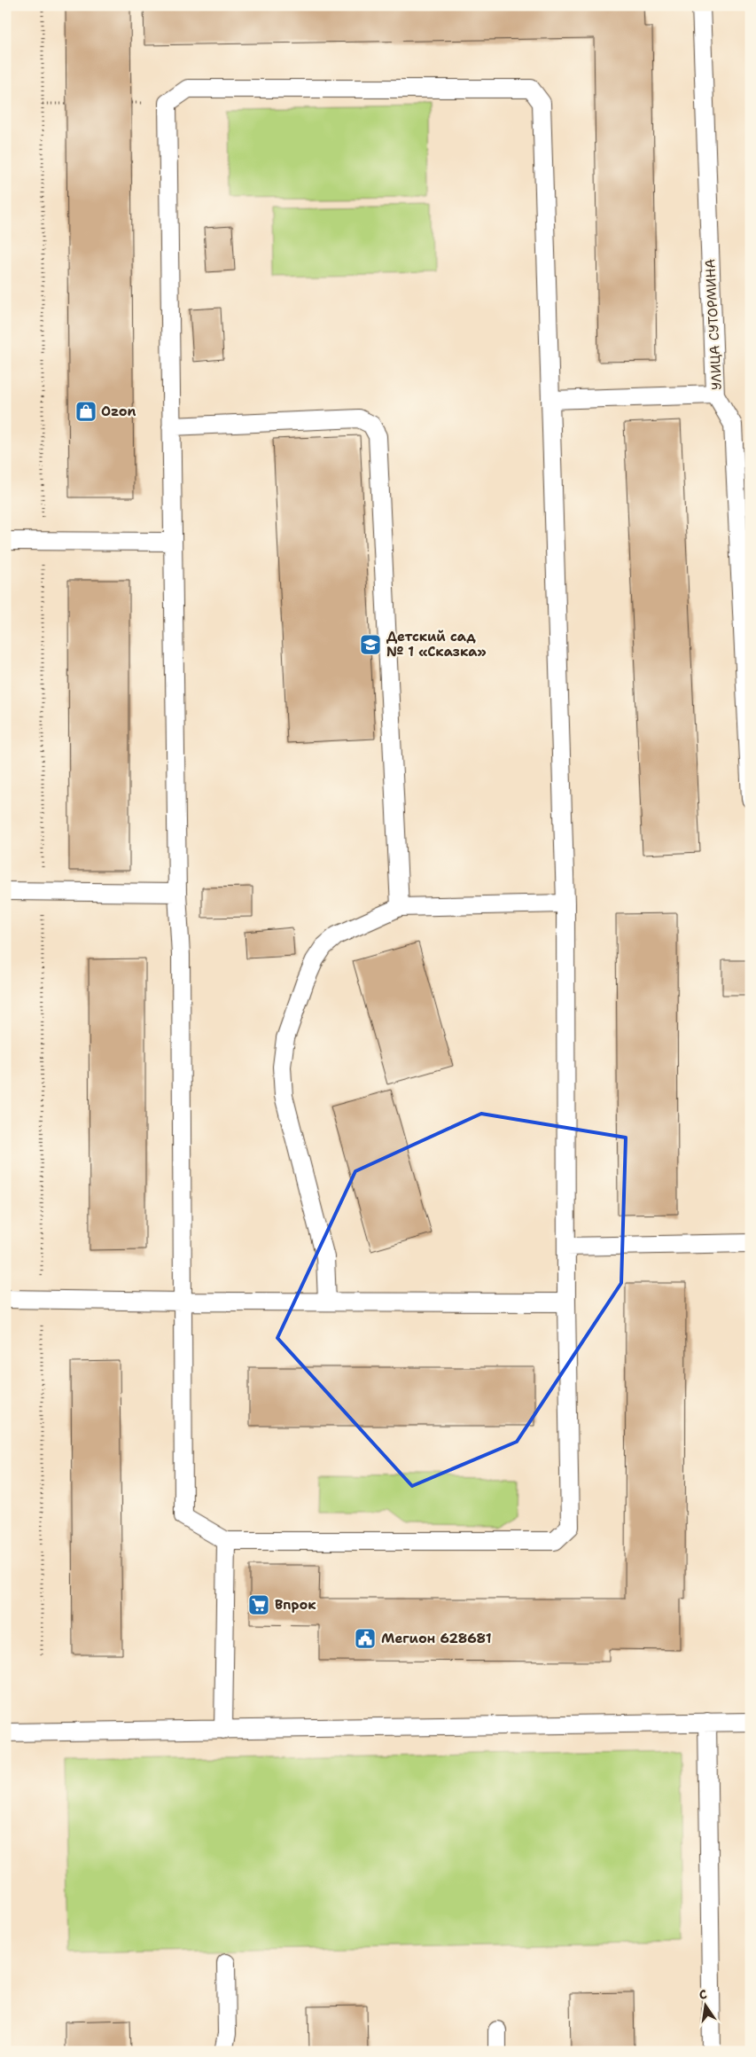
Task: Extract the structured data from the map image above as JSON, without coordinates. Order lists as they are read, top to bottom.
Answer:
{
  "streets": {
    "lane": ["УЛИЦА СУТОРМИНА"]
  },
  "places": {
    "shop": ["Ozon"],
    "school or university": ["Детский сад № 1 «Сказка»"],
    "supermarket": ["Впрок"],
    "public building": ["Мегион 628681"]
  },
  "north": "top"
}
